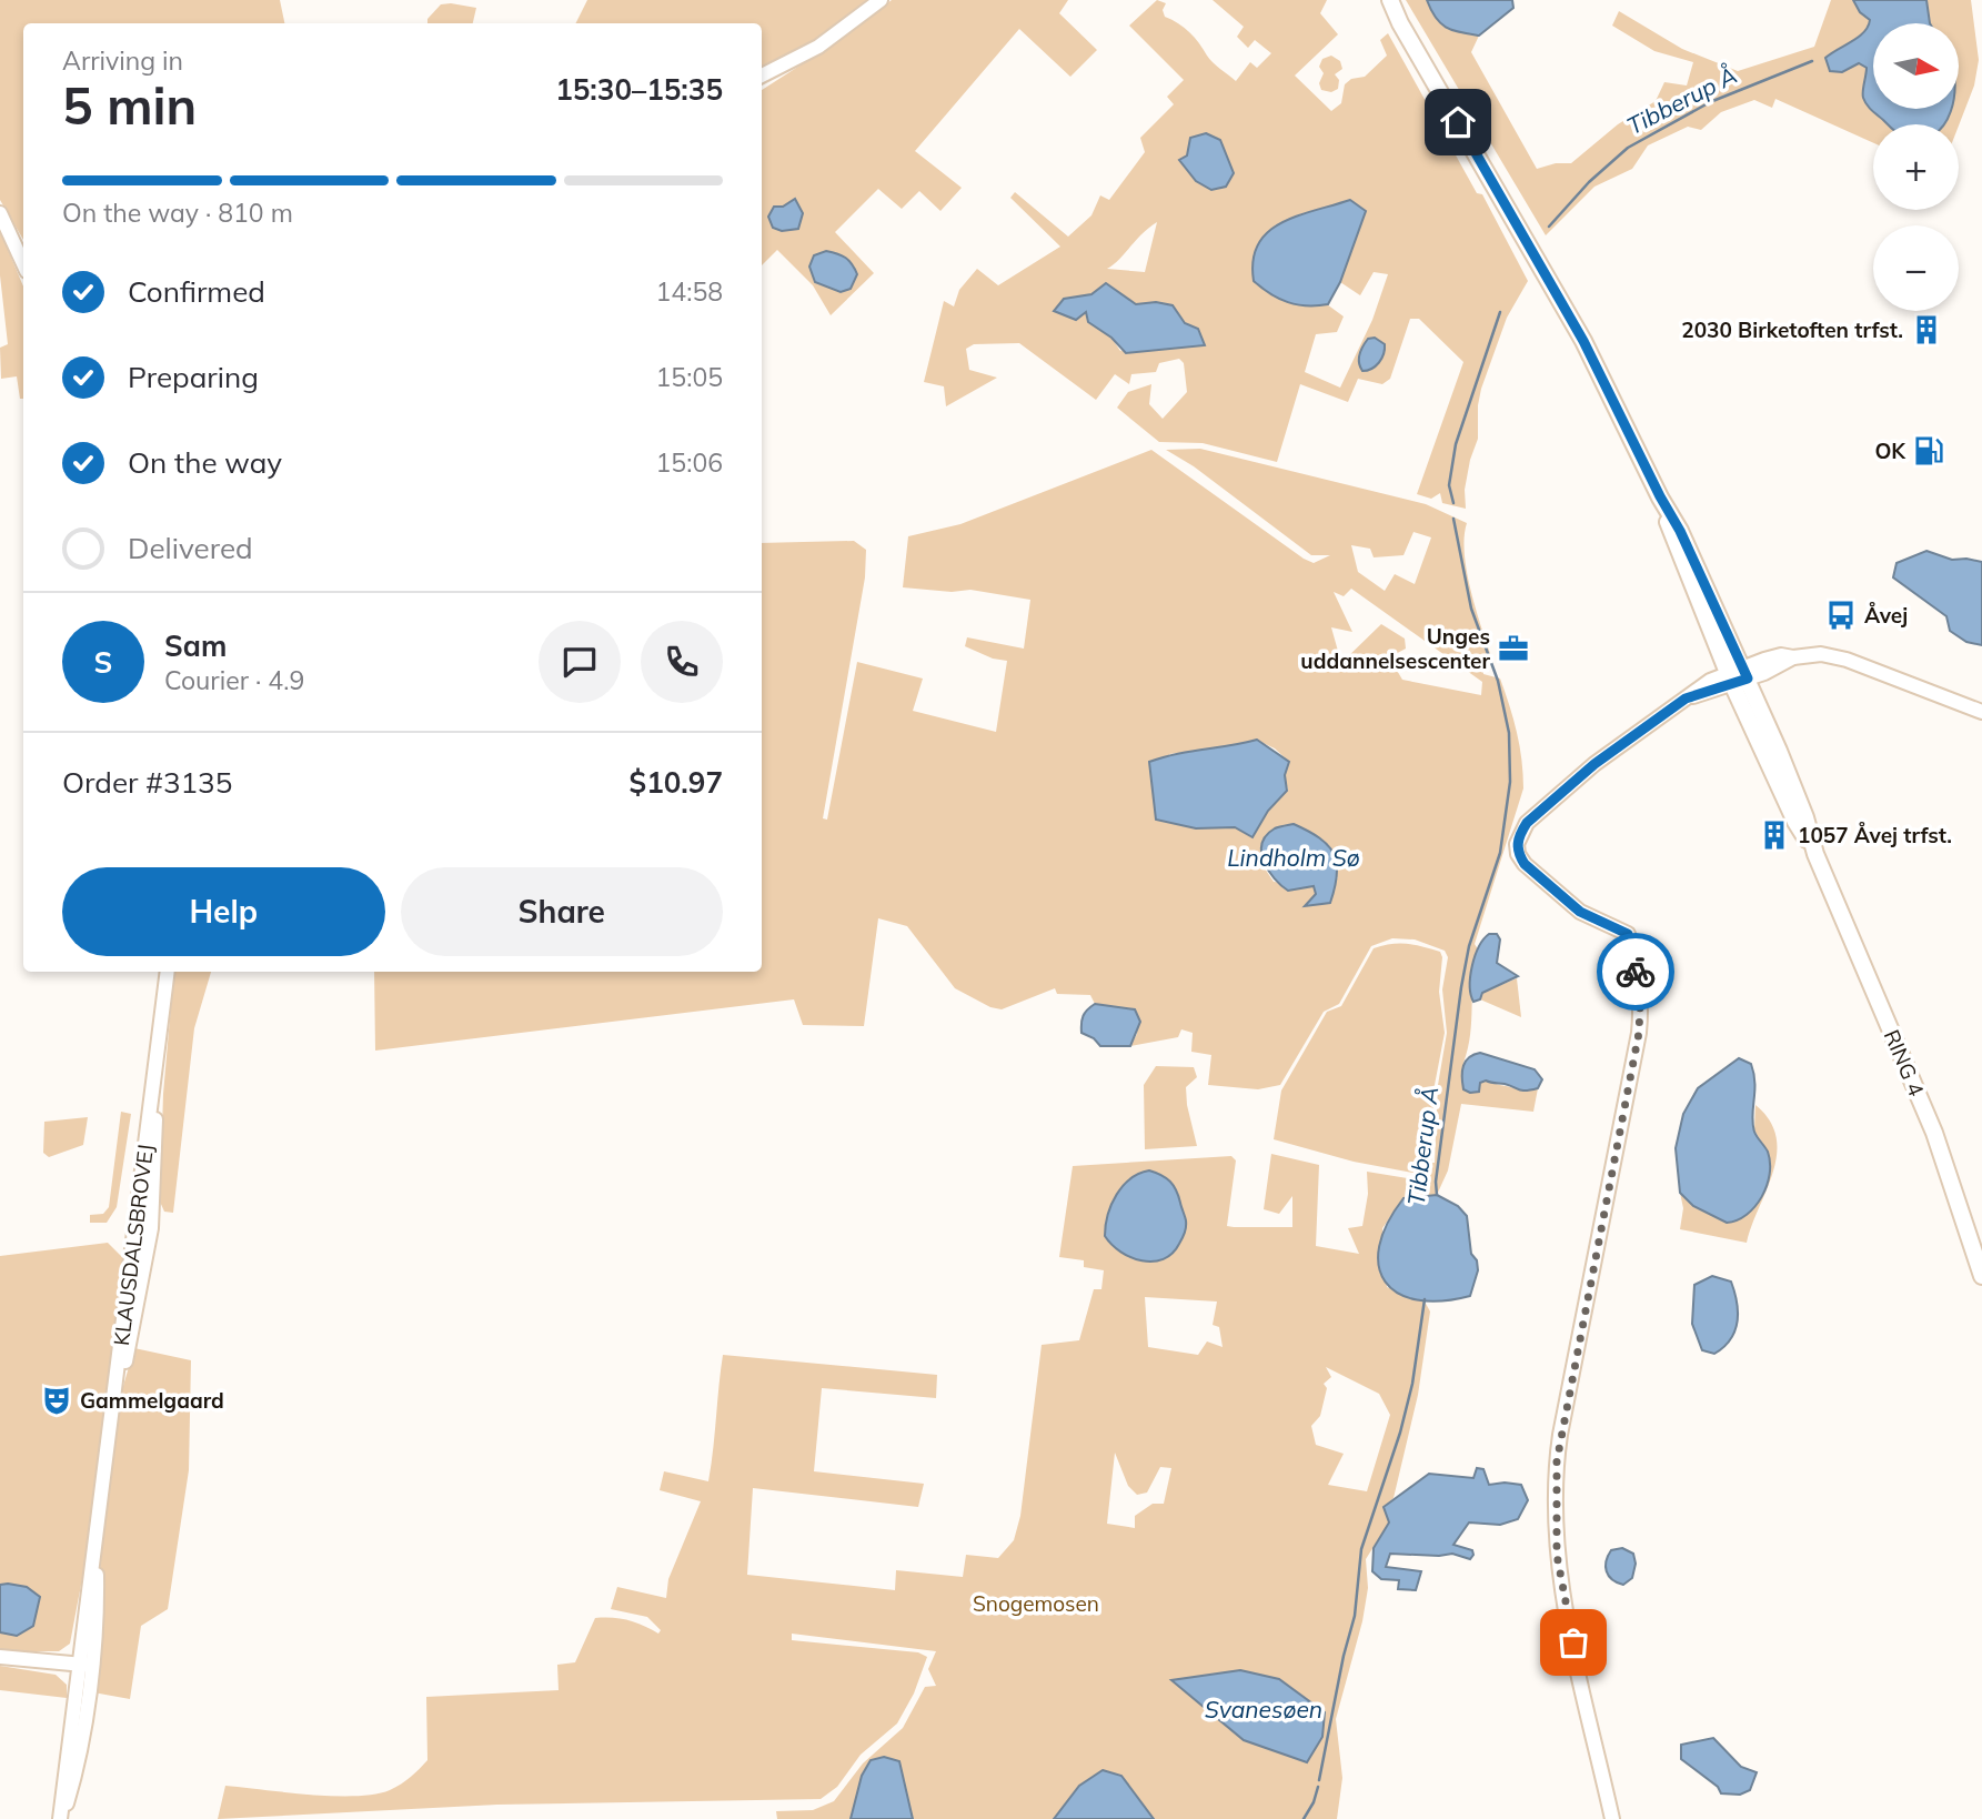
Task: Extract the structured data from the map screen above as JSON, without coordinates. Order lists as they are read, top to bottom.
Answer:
{
  "streets": {
    "main road": ["RING 4"],
    "street": ["KLAUSDALSBROVEJ"]
  },
  "water": ["Tibberup Å", "Lindholm Sø", "Svanesøen"],
  "parks": ["Snogemosen"],
  "places": {
    "building": ["2030 Birketoften trfst.", "1057 Åvej trfst."],
    "fuel station": ["OK"],
    "bus stop": ["Åvej"],
    "office": ["Unges uddannelsescenter"],
    "theatre": ["Gammelgaard"]
  },
  "north": "right",
  "page": {
    "map_buttons": ["+", "−"],
    "heading": ["5 min", "Arriving in", "15:30–15:35"],
    "panel": [
      "Sam",
      "Courier · 4.9",
      "Order #3135",
      "$10.97"
    ],
    "bar": "On the way · 810 m",
    "list": [
      ["Confirmed", "14:58"],
      ["Preparing", "15:05"],
      ["On the way", "15:06"],
      "Delivered"
    ],
    "round": "S",
    "buttons": ["Help", "Share"]
  }
}
